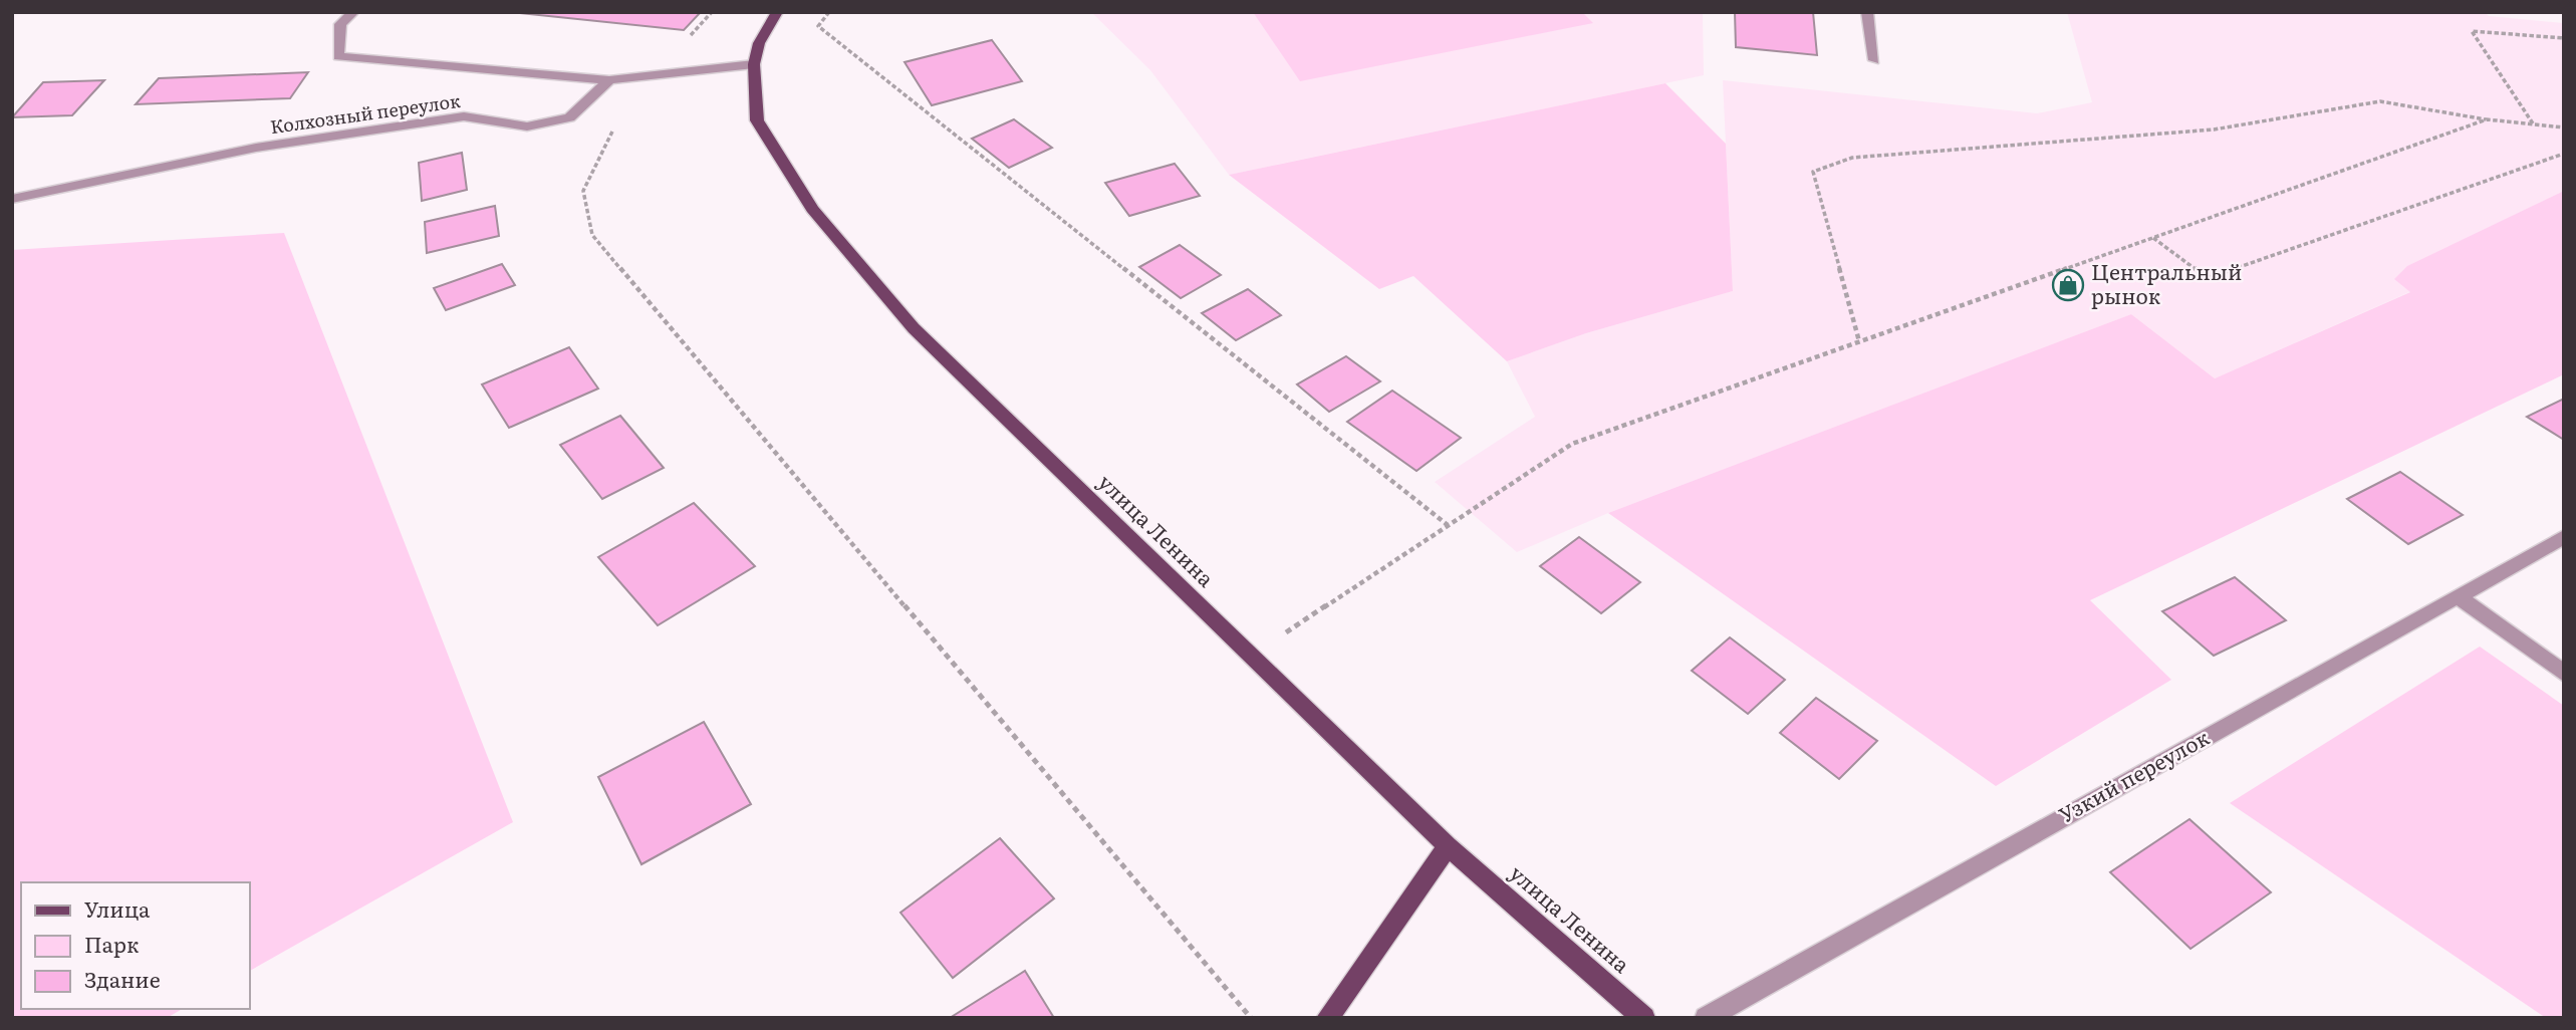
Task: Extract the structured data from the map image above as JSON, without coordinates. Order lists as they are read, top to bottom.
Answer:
{
  "streets": {
    "main road": ["улица Ленина"],
    "street": ["Колхозный переулок", "Узкий переулок"]
  },
  "places": {
    "shop": ["Центральный рынок"]
  },
  "legend": ["Улица", "Парк", "Здание"]
}
